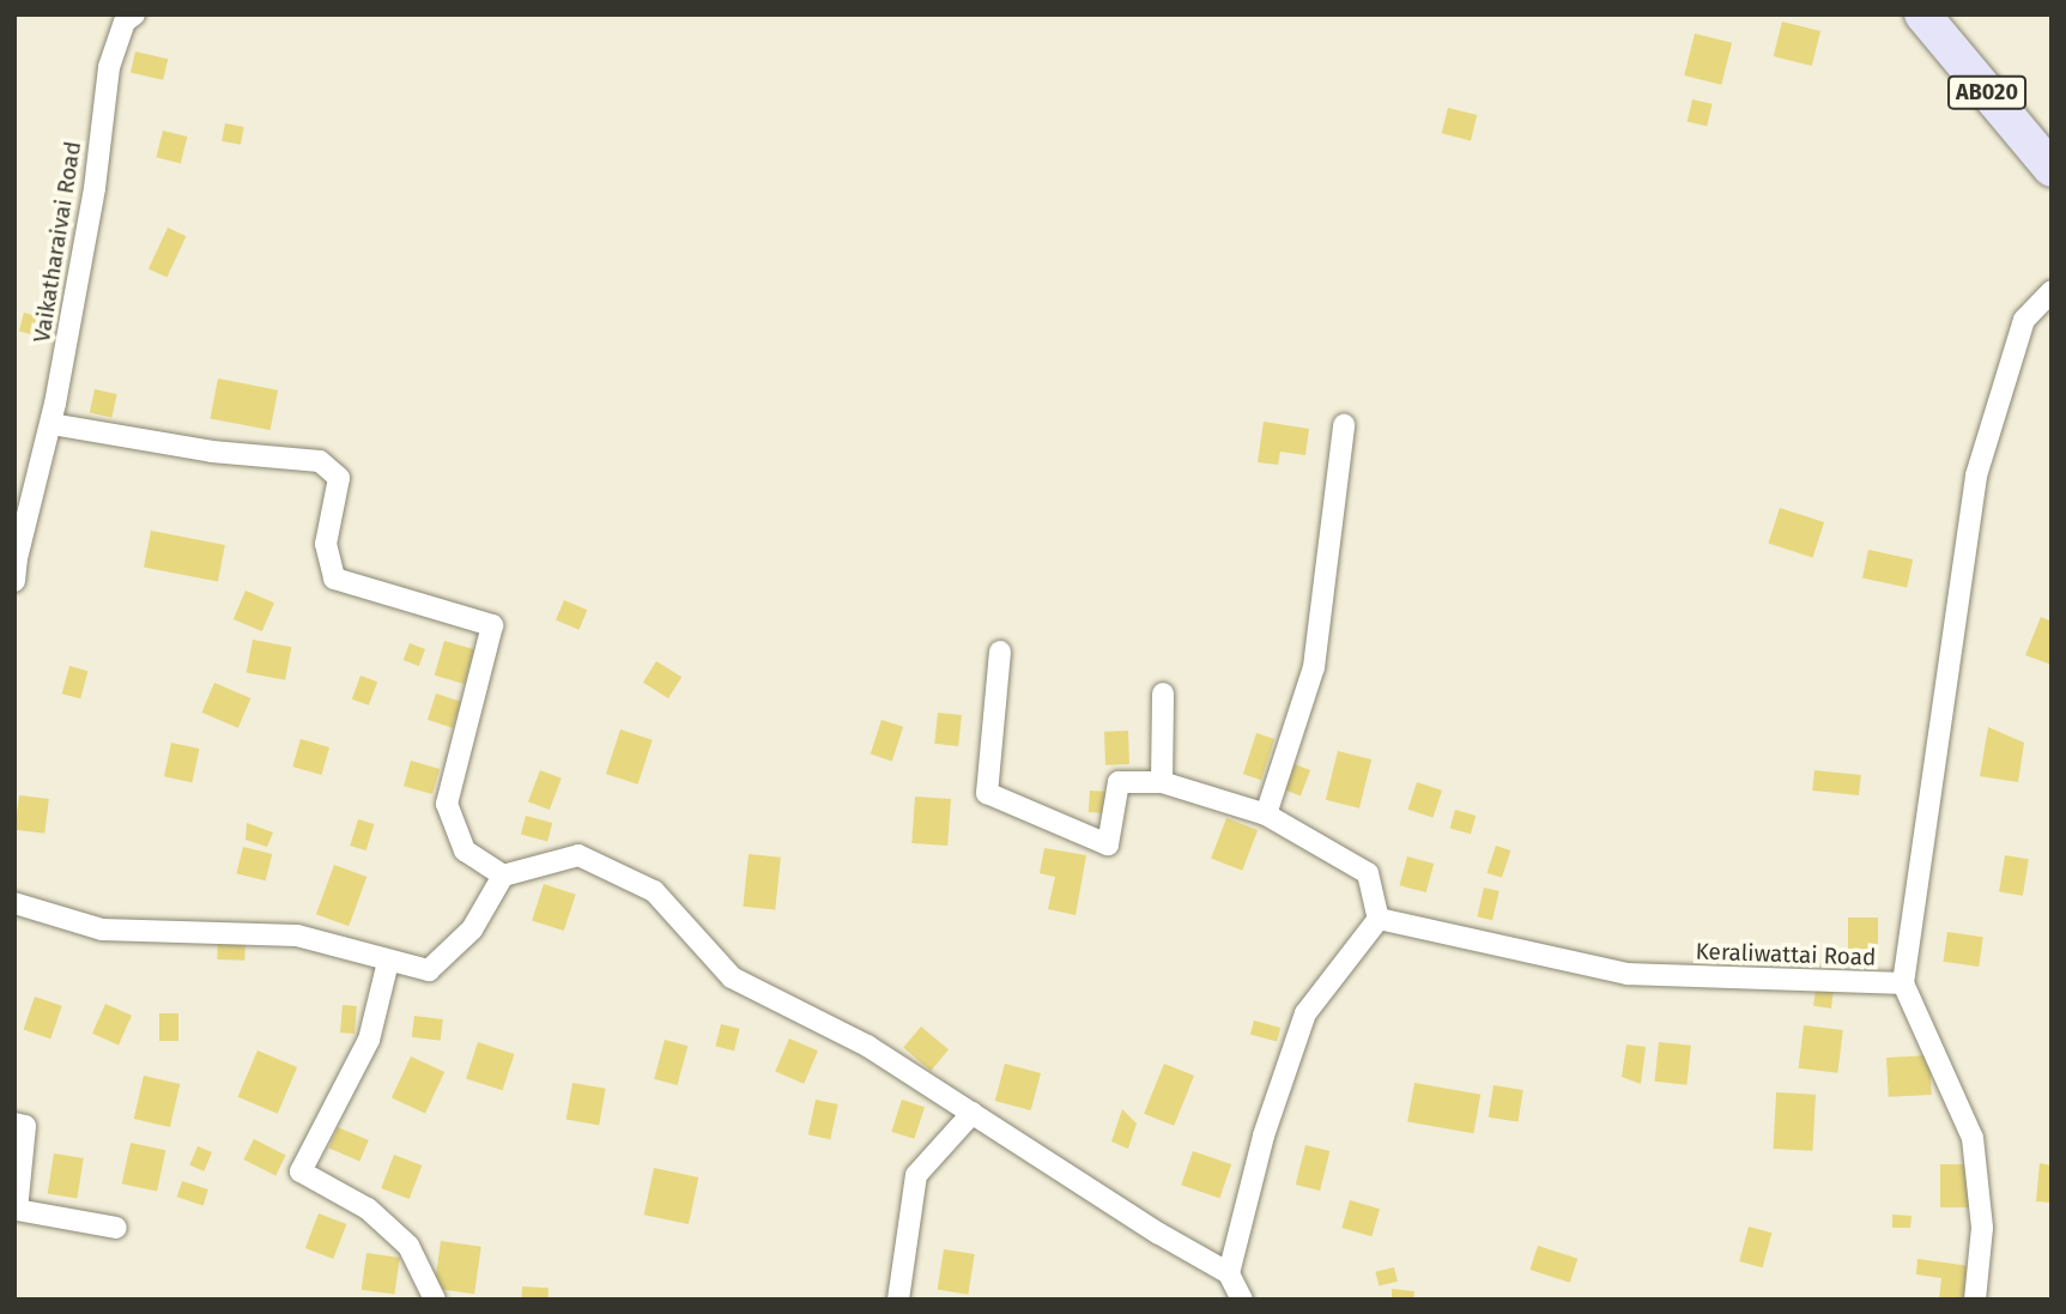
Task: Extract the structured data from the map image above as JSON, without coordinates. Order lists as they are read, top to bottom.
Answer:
{
  "streets": {
    "main road": ["AB020"],
    "street": ["Vaikatharaivai Road", "Keraliwattai Road"]
  }
}
